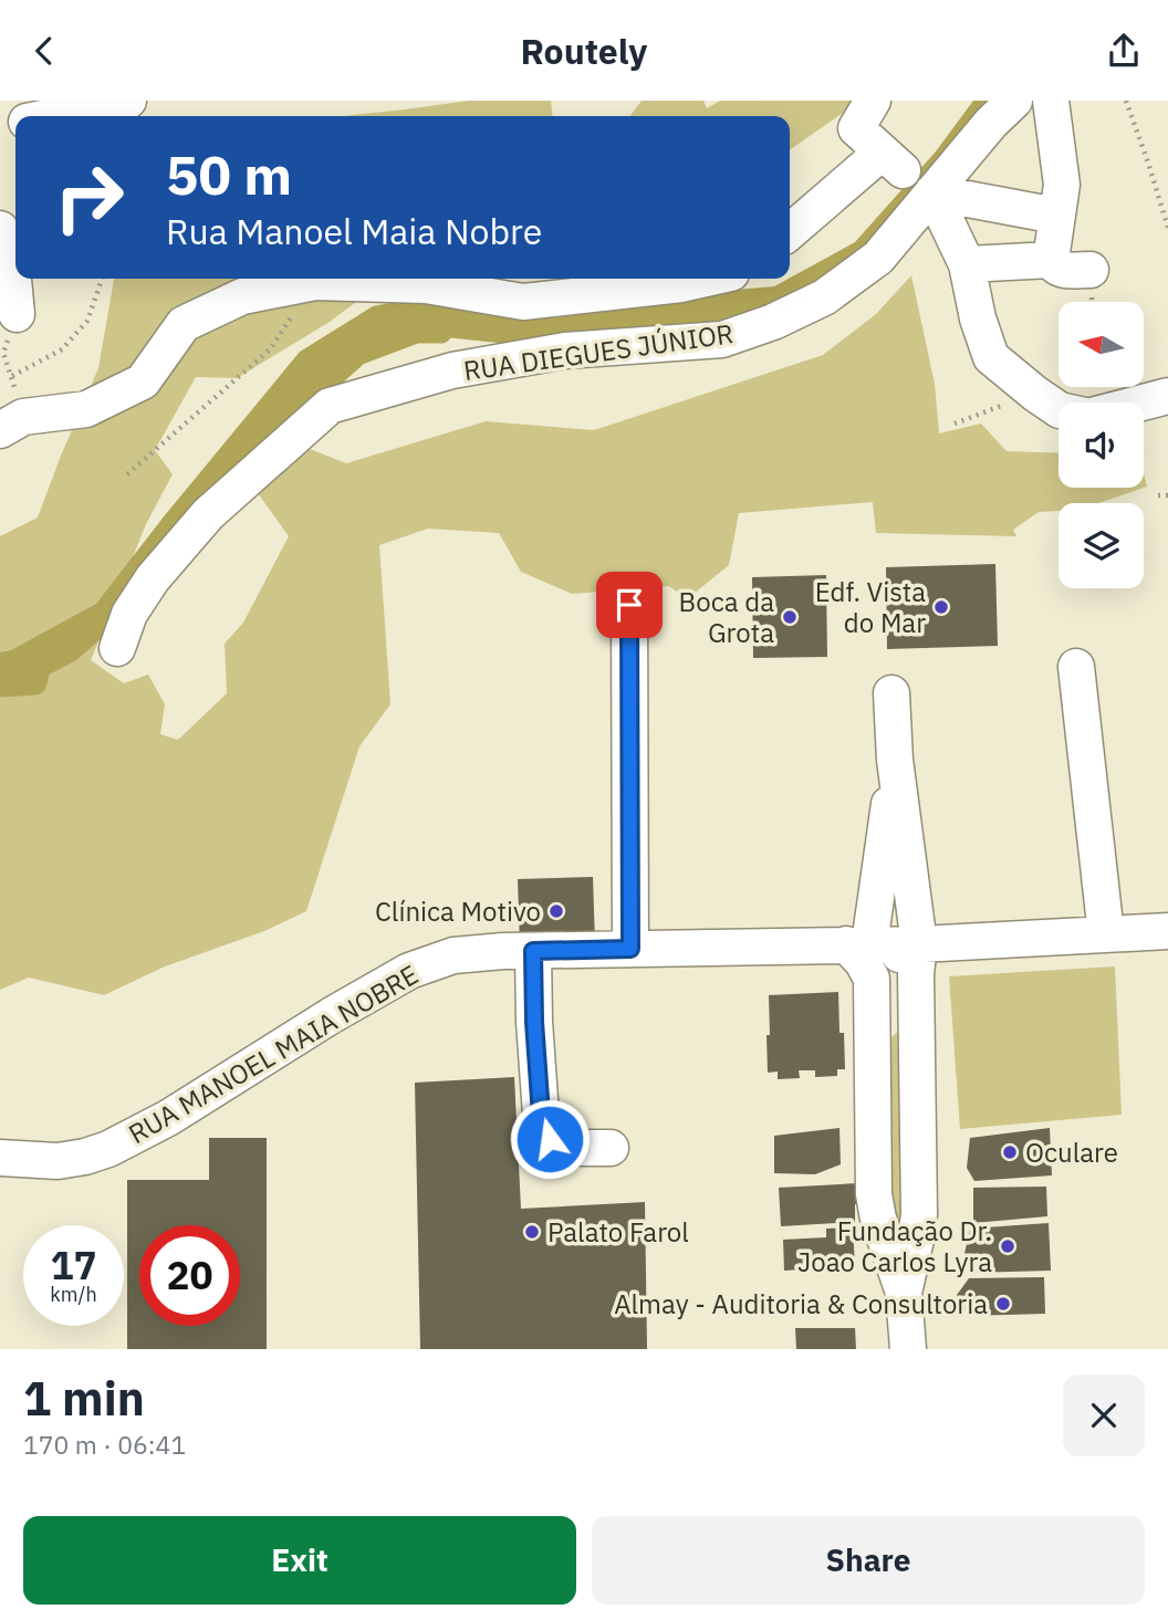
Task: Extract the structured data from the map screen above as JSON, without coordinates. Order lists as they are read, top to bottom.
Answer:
{
  "streets": {
    "street": ["RUA DIEGUES JÚNIOR", "RUA MANOEL MAIA NOBRE"]
  },
  "places": [
    "Edf. Vista do Mar",
    "Boca da Grota",
    "Clínica Motivo",
    "Oculare",
    "Palato Farol",
    "Fundação Dr. Joao Carlos Lyra",
    "Almay - Auditoria & Consultoria"
  ],
  "north": "left",
  "page": {
    "header": "Routely",
    "turn": ["50 m", "Rua Manoel Maia Nobre"],
    "speed": "17 km/h",
    "limit": "20",
    "heading": ["1 min", "170 m · 06:41"],
    "buttons": ["Exit", "Share"]
  }
}
